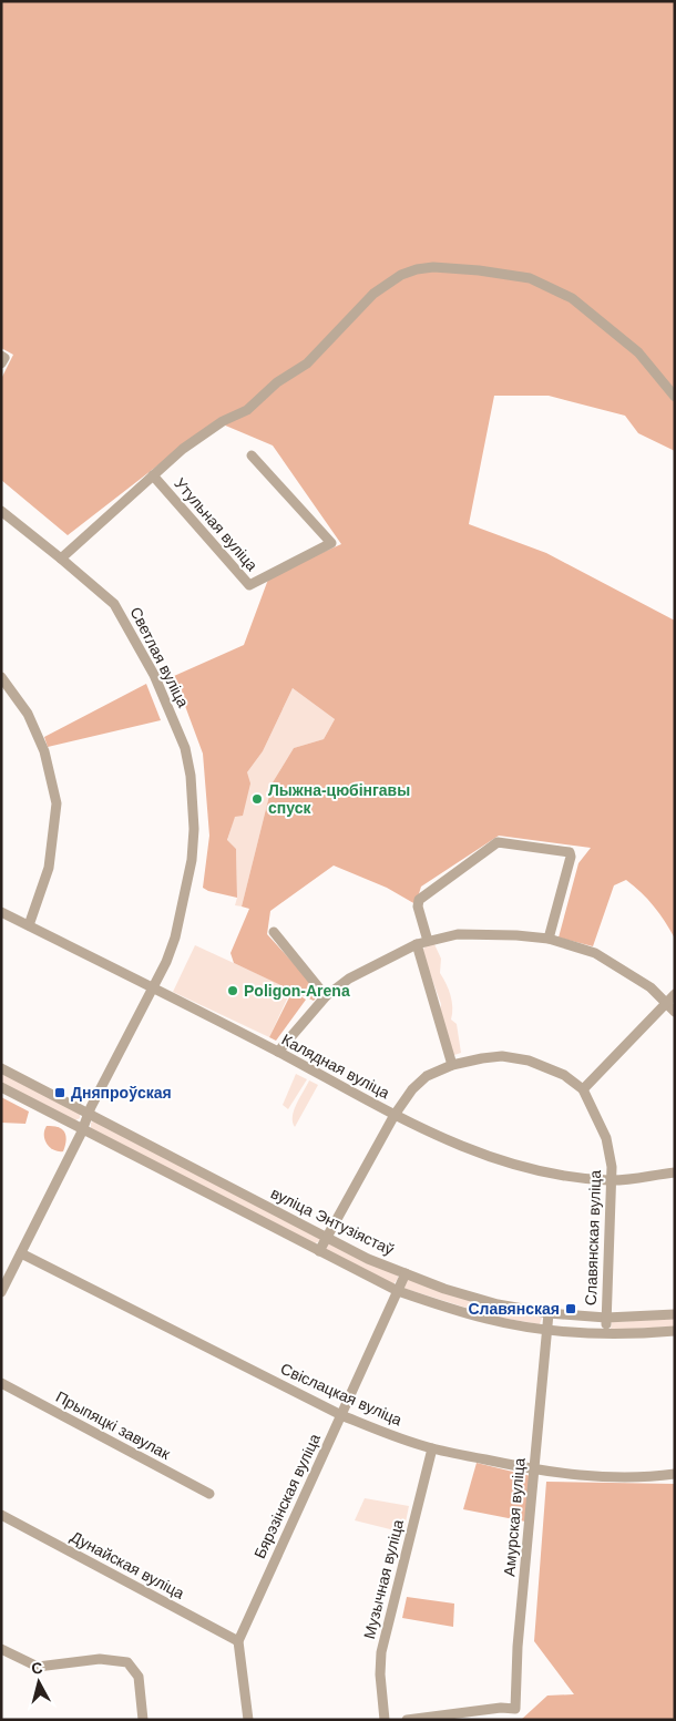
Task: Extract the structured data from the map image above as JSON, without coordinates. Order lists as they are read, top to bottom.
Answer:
{
  "streets": {
    "street": [
      "Утульная вуліца",
      "Светлая вуліца",
      "Калядная вуліца",
      "вуліца Энтузіястаў",
      "Славянская вуліца",
      "Свіслацкая вуліца",
      "Прыпяцкі завулак",
      "Бярэзінская вуліца",
      "Амурская вуліца",
      "Дунайская вуліца",
      "Музычная вуліца"
    ]
  },
  "crossings": [
    ["Утульная вуліца", "Светлая вуліца"],
    ["Светлая вуліца", "Калядная вуліца"],
    ["Светлая вуліца", "вуліца Энтузіястаў"],
    ["Светлая вуліца", "Свіслацкая вуліца"],
    ["Калядная вуліца", "Славянская вуліца"],
    ["вуліца Энтузіястаў", "Славянская вуліца"],
    ["вуліца Энтузіястаў", "Бярэзінская вуліца"],
    ["вуліца Энтузіястаў", "Амурская вуліца"],
    ["Свіслацкая вуліца", "Бярэзінская вуліца"],
    ["Свіслацкая вуліца", "Амурская вуліца"],
    ["Свіслацкая вуліца", "Музычная вуліца"],
    ["Бярэзінская вуліца", "Дунайская вуліца"]
  ],
  "places": {
    "other": ["Лыжна-цюбінгавы спуск", "Poligon-Arena"],
    "transit": ["Дняпроўская", "Славянская"]
  },
  "north": "top"
}
